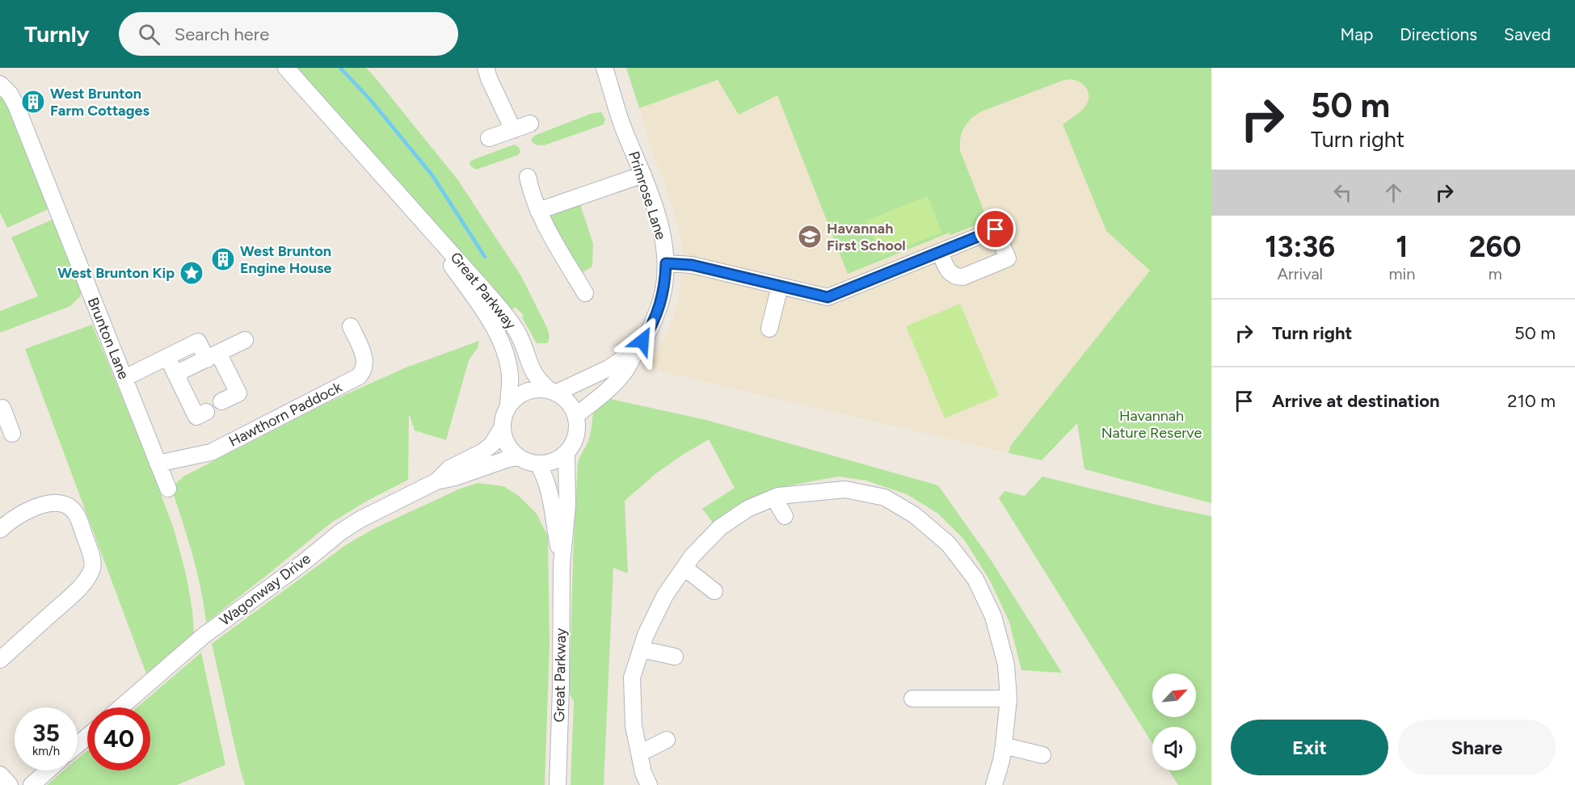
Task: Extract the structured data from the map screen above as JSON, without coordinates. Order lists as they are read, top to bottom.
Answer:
{
  "streets": {
    "street": [
      "Primrose Lane",
      "Great Parkway",
      "Brunton Lane",
      "Hawthorn Paddock",
      "Wagonway Drive"
    ]
  },
  "crossings": [
    ["Primrose Lane", "Great Parkway"],
    ["Primrose Lane", "Wagonway Drive"],
    ["Great Parkway", "Wagonway Drive"],
    ["Brunton Lane", "Hawthorn Paddock"]
  ],
  "parks": ["Havannah Nature Reserve"],
  "places": {
    "building": ["West Brunton Farm Cottages", "West Brunton Engine House"],
    "school or university": ["Havannah First School"],
    "place": ["West Brunton Kip"]
  },
  "north": "top right",
  "page": {
    "header": "Turnly",
    "search": "Search here",
    "nav": ["Map", "Directions", "Saved"],
    "turn": ["50 m", "Turn right"],
    "eta": [
      "13:36",
      "Arrival",
      "1",
      "min",
      "260",
      "m"
    ],
    "list": [
      {
        "name": "Turn right",
        "value": "50 m"
      },
      {
        "name": "Arrive at destination",
        "value": "210 m"
      }
    ],
    "speed": "35 km/h",
    "limit": "40",
    "buttons": ["Exit", "Share"]
  }
}
